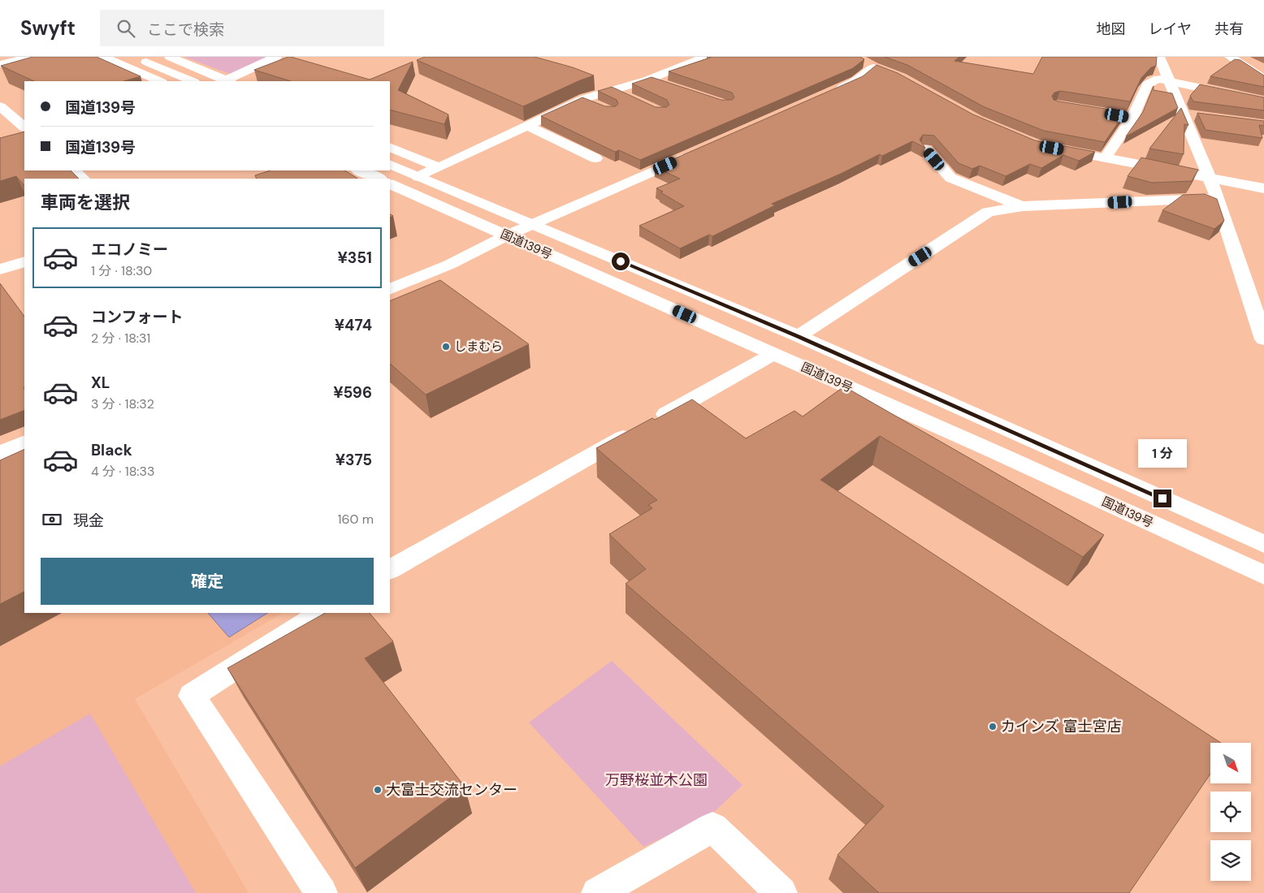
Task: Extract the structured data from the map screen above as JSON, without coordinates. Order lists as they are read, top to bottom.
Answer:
{
  "streets": {
    "main road": ["国道139号"]
  },
  "parks": ["万野桜並木公園"],
  "places": ["しまむら", "カインズ 富士宮店", "大富士交流センター"],
  "north": "bottom right",
  "page": {
    "header": "Swyft",
    "search": "ここで検索",
    "nav": ["地図", "レイヤ", "共有"],
    "banner": ["国道139号", "国道139号"],
    "heading": "車両を選択",
    "list": [
      {
        "name": "エコノミー",
        "note": "1 分 · 18:30",
        "value": "¥351"
      },
      {
        "name": "コンフォート",
        "note": "2 分 · 18:31",
        "value": "¥474"
      },
      {
        "name": "XL",
        "note": "3 分 · 18:32",
        "value": "¥596"
      },
      {
        "name": "Black",
        "note": "4 分 · 18:33",
        "value": "¥375"
      }
    ],
    "bubble": "1 分",
    "pay": ["現金", "160 m"],
    "buttons": "確定"
  }
}
